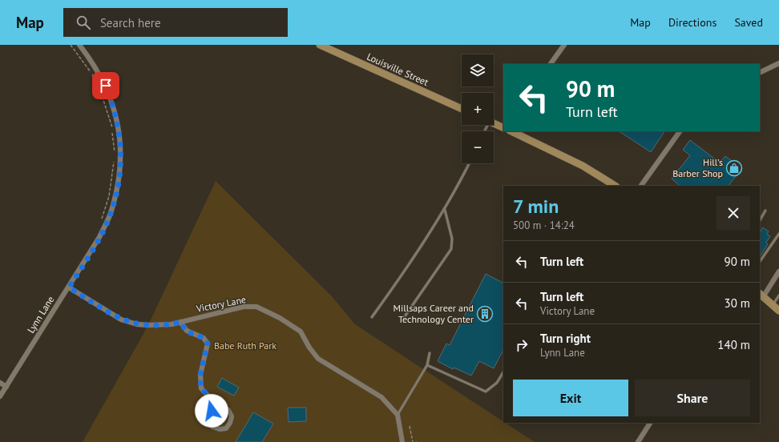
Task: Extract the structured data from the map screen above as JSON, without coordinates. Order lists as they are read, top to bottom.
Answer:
{
  "streets": {
    "main road": ["Louisville Street"],
    "street": ["Victory Lane", "Lynn Lane"]
  },
  "crossings": [
    ["Victory Lane", "Lynn Lane"]
  ],
  "parks": ["Babe Ruth Park"],
  "places": {
    "shop": ["Hill’s Barber Shop"],
    "building": ["Millsaps Career and Technology Center"]
  },
  "page": {
    "header": "Map",
    "search": "Search here",
    "nav": ["Map", "Directions", "Saved"],
    "map_buttons": ["+", "−"],
    "turn": ["90 m", "Turn left"],
    "heading": ["7 min", "500 m · 14:24"],
    "list": [
      {
        "name": "Turn left",
        "value": "90 m"
      },
      {
        "name": "Turn left",
        "note": "Victory Lane",
        "value": "30 m"
      },
      {
        "name": "Turn right",
        "note": "Lynn Lane",
        "value": "140 m"
      }
    ],
    "buttons": ["Exit", "Share"]
  }
}
